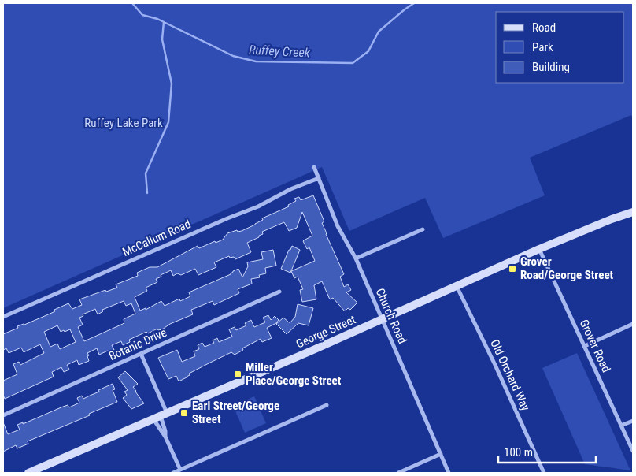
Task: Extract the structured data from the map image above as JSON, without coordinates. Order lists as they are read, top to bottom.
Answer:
{
  "streets": {
    "main road": ["George Street"],
    "street": [
      "McCallum Road",
      "Church Road",
      "Botanic Drive",
      "Grover Road",
      "Old Orchard Way"
    ]
  },
  "crossings": [
    ["McCallum Road", "Church Road"],
    ["Church Road", "George Street"],
    ["George Street", "Grover Road"],
    ["George Street", "Old Orchard Way"]
  ],
  "water": ["Ruffey Creek"],
  "parks": ["Ruffey Lake Park"],
  "places": {
    "transit": ["Grover Road/George Street", "Miller Place/George Street", "Earl Street/George Street"]
  },
  "legend": ["Road", "Park", "Building"],
  "scale_bar": "100 m"
}
